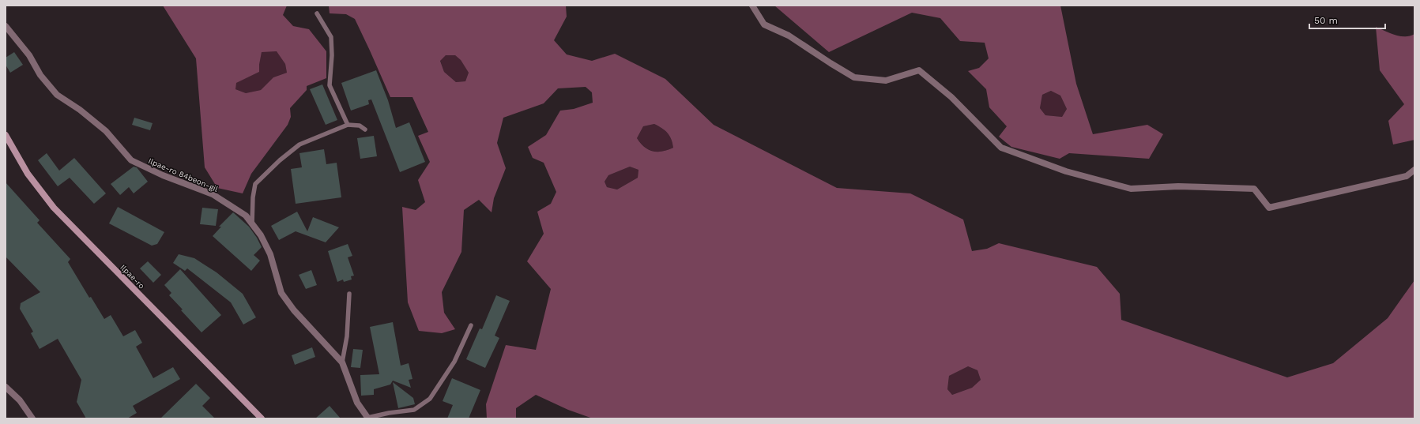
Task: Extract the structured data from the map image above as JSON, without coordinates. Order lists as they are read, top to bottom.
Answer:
{
  "streets": {
    "street": ["Ilpae-ro 84beon-gil", "Ilpae-ro"]
  },
  "scale_bar": "50 m"
}
